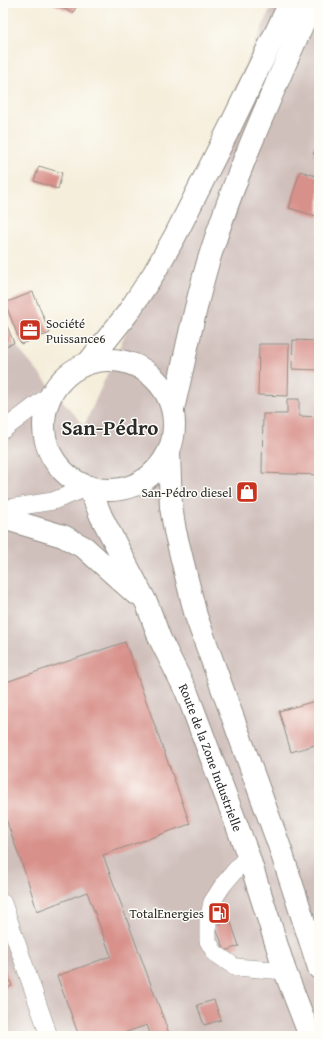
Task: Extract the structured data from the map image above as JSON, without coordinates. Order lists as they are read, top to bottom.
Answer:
{
  "streets": {
    "main road": ["Route de la Zone Industrielle"]
  },
  "districts": ["San-Pédro"],
  "places": {
    "office": ["Société Puissance6"],
    "shop": ["San-Pédro diesel"],
    "fuel station": ["TotalEnergies"]
  }
}
